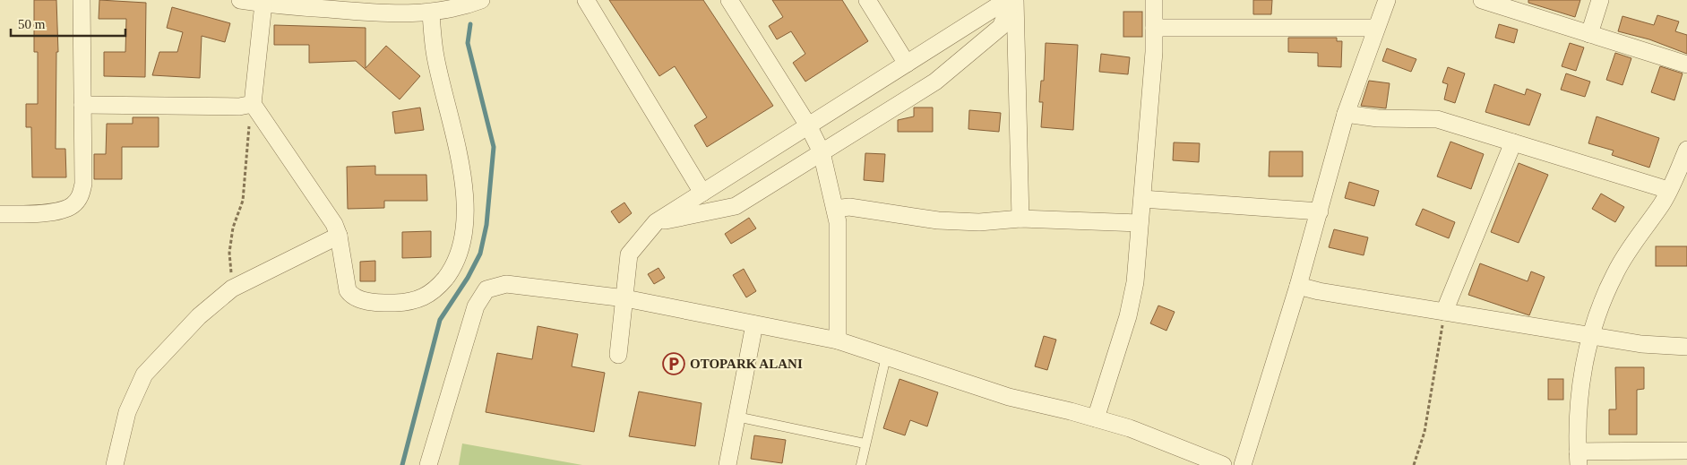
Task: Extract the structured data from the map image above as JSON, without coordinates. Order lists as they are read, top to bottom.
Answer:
{
  "places": {
    "parking": ["OTOPARK ALANI"]
  },
  "scale_bar": "50 m"
}
